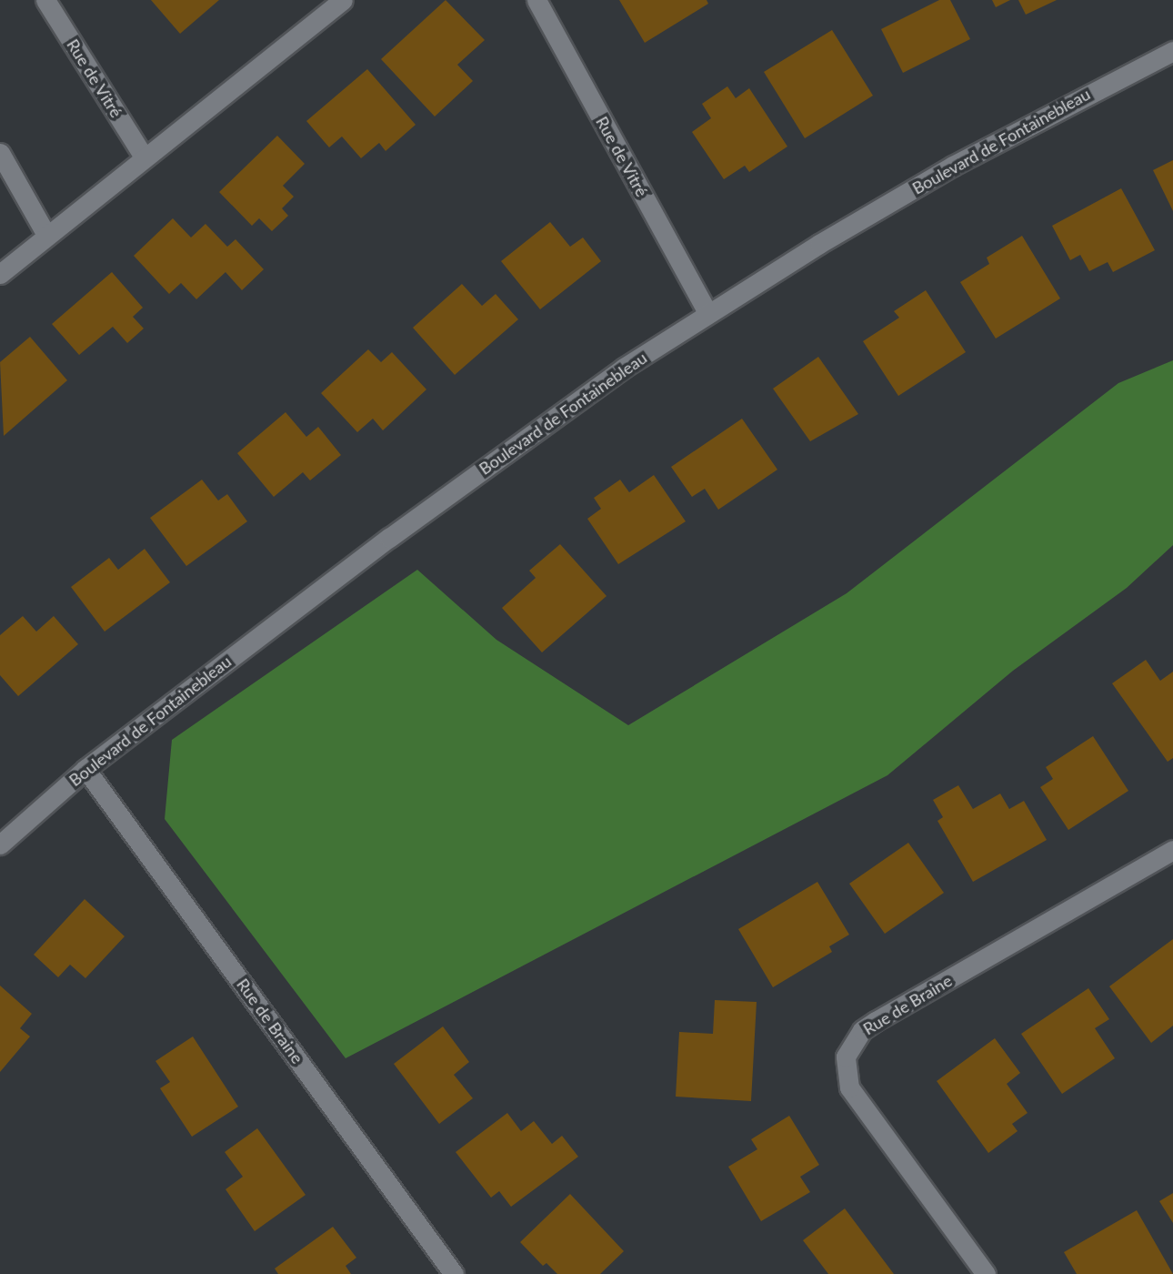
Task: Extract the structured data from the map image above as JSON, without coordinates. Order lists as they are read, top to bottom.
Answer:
{
  "streets": {
    "street": ["Rue de Vitré", "Boulevard de Fontainebleau", "Rue de Braine"]
  },
  "crossings": [
    ["Rue de Vitré", "Boulevard de Fontainebleau"],
    ["Boulevard de Fontainebleau", "Rue de Braine"]
  ]
}
